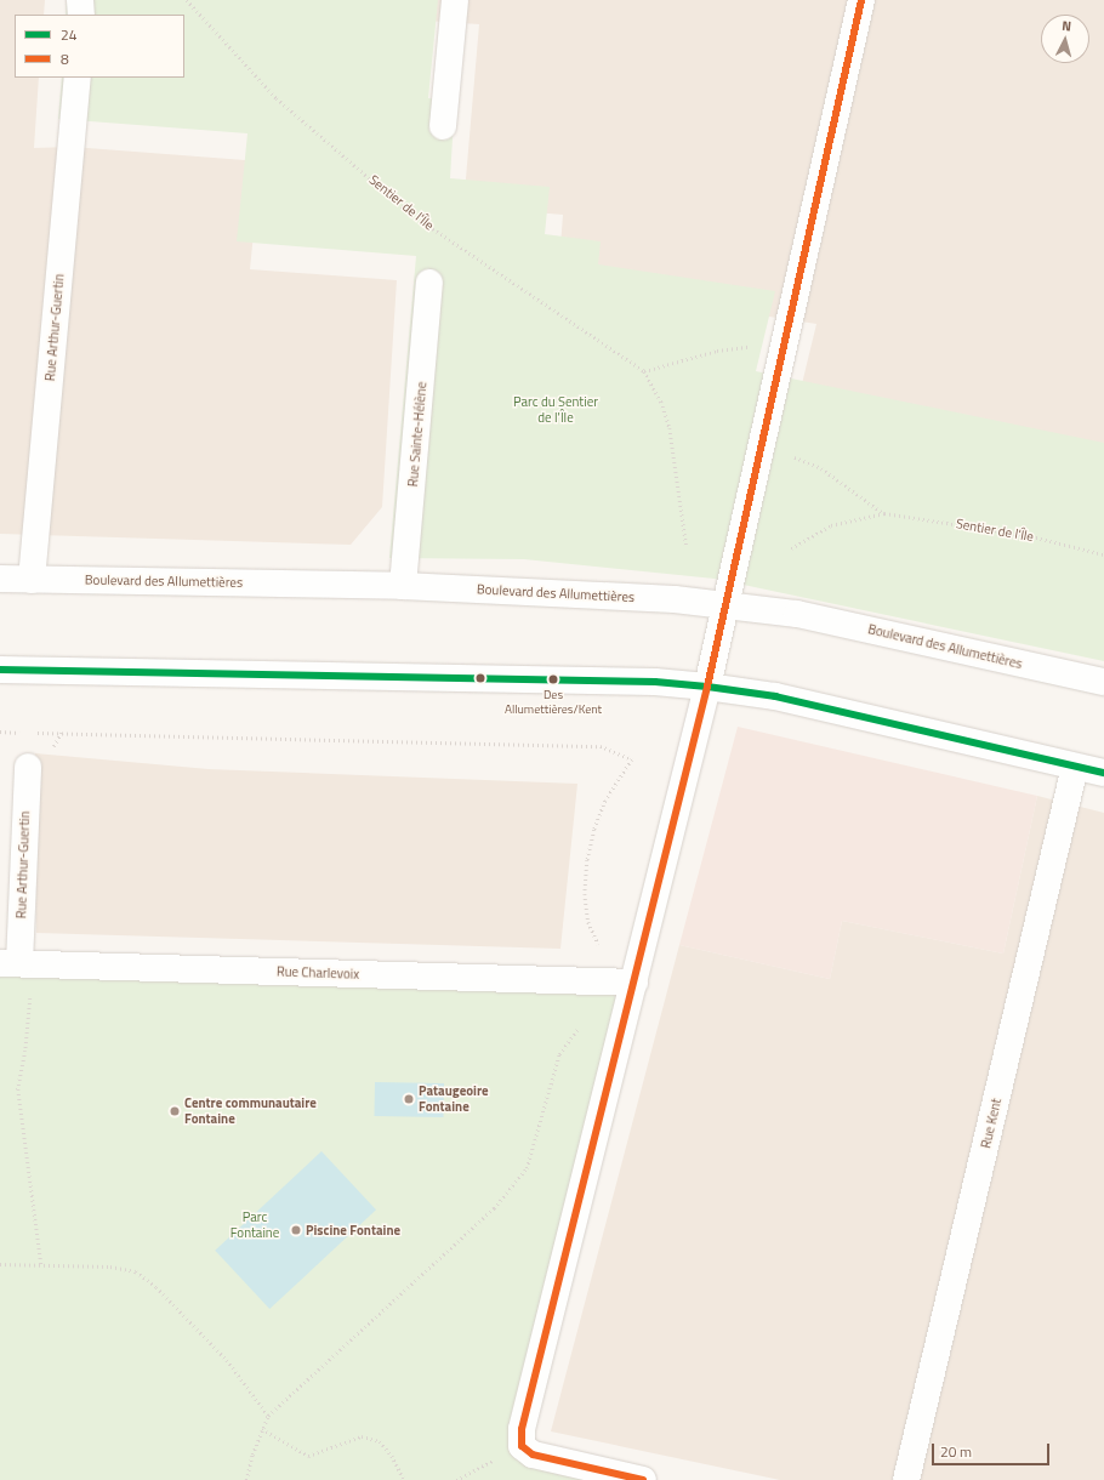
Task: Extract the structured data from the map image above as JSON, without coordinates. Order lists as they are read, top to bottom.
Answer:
{
  "streets": {
    "street": [
      "Rue Arthur-Guertin",
      "Rue Sainte-Hélène",
      "Boulevard des Allumettières",
      "Rue Charlevoix",
      "Rue Kent"
    ],
    "path": ["Sentier de l'Île"]
  },
  "crossings": [
    ["Rue Arthur-Guertin", "Boulevard des Allumettières"],
    ["Rue Arthur-Guertin", "Rue Charlevoix"],
    ["Rue Sainte-Hélène", "Boulevard des Allumettières"]
  ],
  "parks": ["Parc du Sentier de l'Île", "Parc Fontaine"],
  "places": [
    "Des Allumettières/Kent",
    "Pataugeoire Fontaine",
    "Centre communautaire Fontaine",
    "Piscine Fontaine"
  ],
  "lines": ["transit line 8", "transit line 24"],
  "legend": ["24", "8"],
  "scale_bar": "20 m",
  "north": "top"
}
